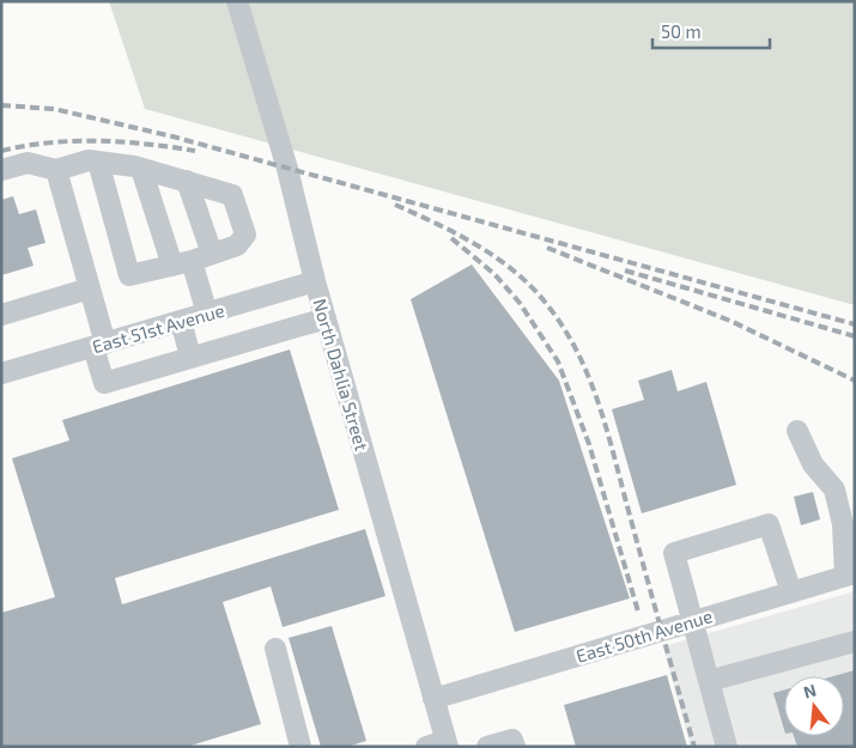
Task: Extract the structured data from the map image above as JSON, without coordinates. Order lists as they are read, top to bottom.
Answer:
{
  "streets": {
    "street": ["East 51st Avenue", "North Dahlia Street", "East 50th Avenue"]
  },
  "crossings": [
    ["East 51st Avenue", "North Dahlia Street"],
    ["North Dahlia Street", "East 50th Avenue"]
  ],
  "scale_bar": "50 m",
  "north": "top"
}
